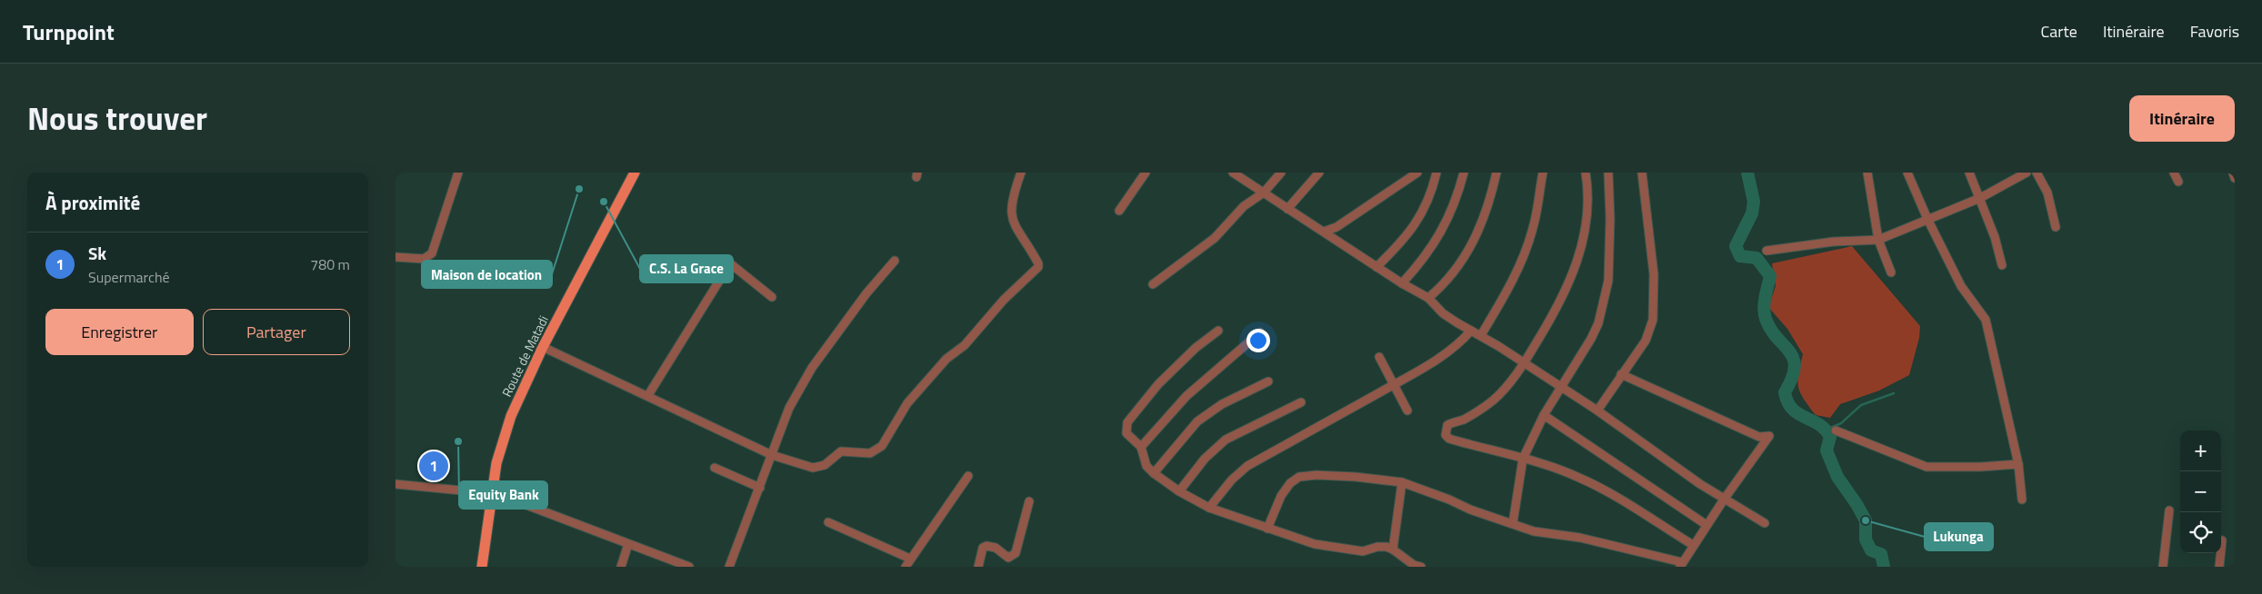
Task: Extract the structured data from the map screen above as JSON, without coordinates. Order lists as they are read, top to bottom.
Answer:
{
  "streets": {
    "main road": ["Route de Matadi"]
  },
  "places": [
    "Maison de location",
    "C.S. La Grace",
    "Equity Bank",
    "Lukunga"
  ],
  "page": {
    "header": "Turnpoint",
    "nav": ["Carte", "Itinéraire", "Favoris"],
    "title": "Nous trouver",
    "buttons": [
      "Itinéraire",
      ["Enregistrer", "Partager"]
    ],
    "heading": "À proximité",
    "list": [
      {
        "mark": "1",
        "name": "Sk",
        "note": "Supermarché",
        "value": "780 m"
      }
    ],
    "map_buttons": ["+", "−"],
    "pins": "1"
  }
}
